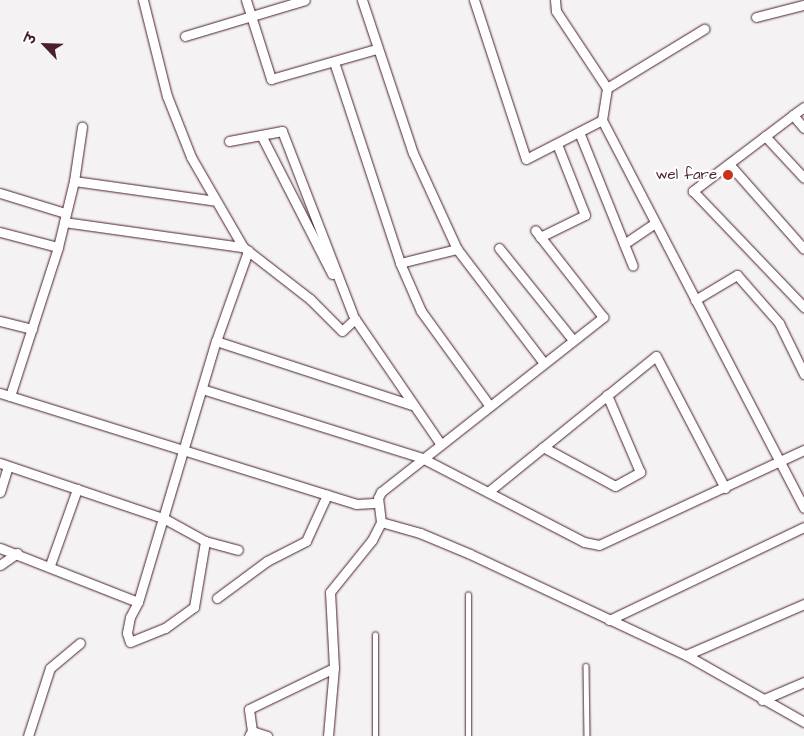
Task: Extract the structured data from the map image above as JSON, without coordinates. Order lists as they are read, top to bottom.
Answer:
{
  "places": ["wel fare"],
  "north": "top left"
}
